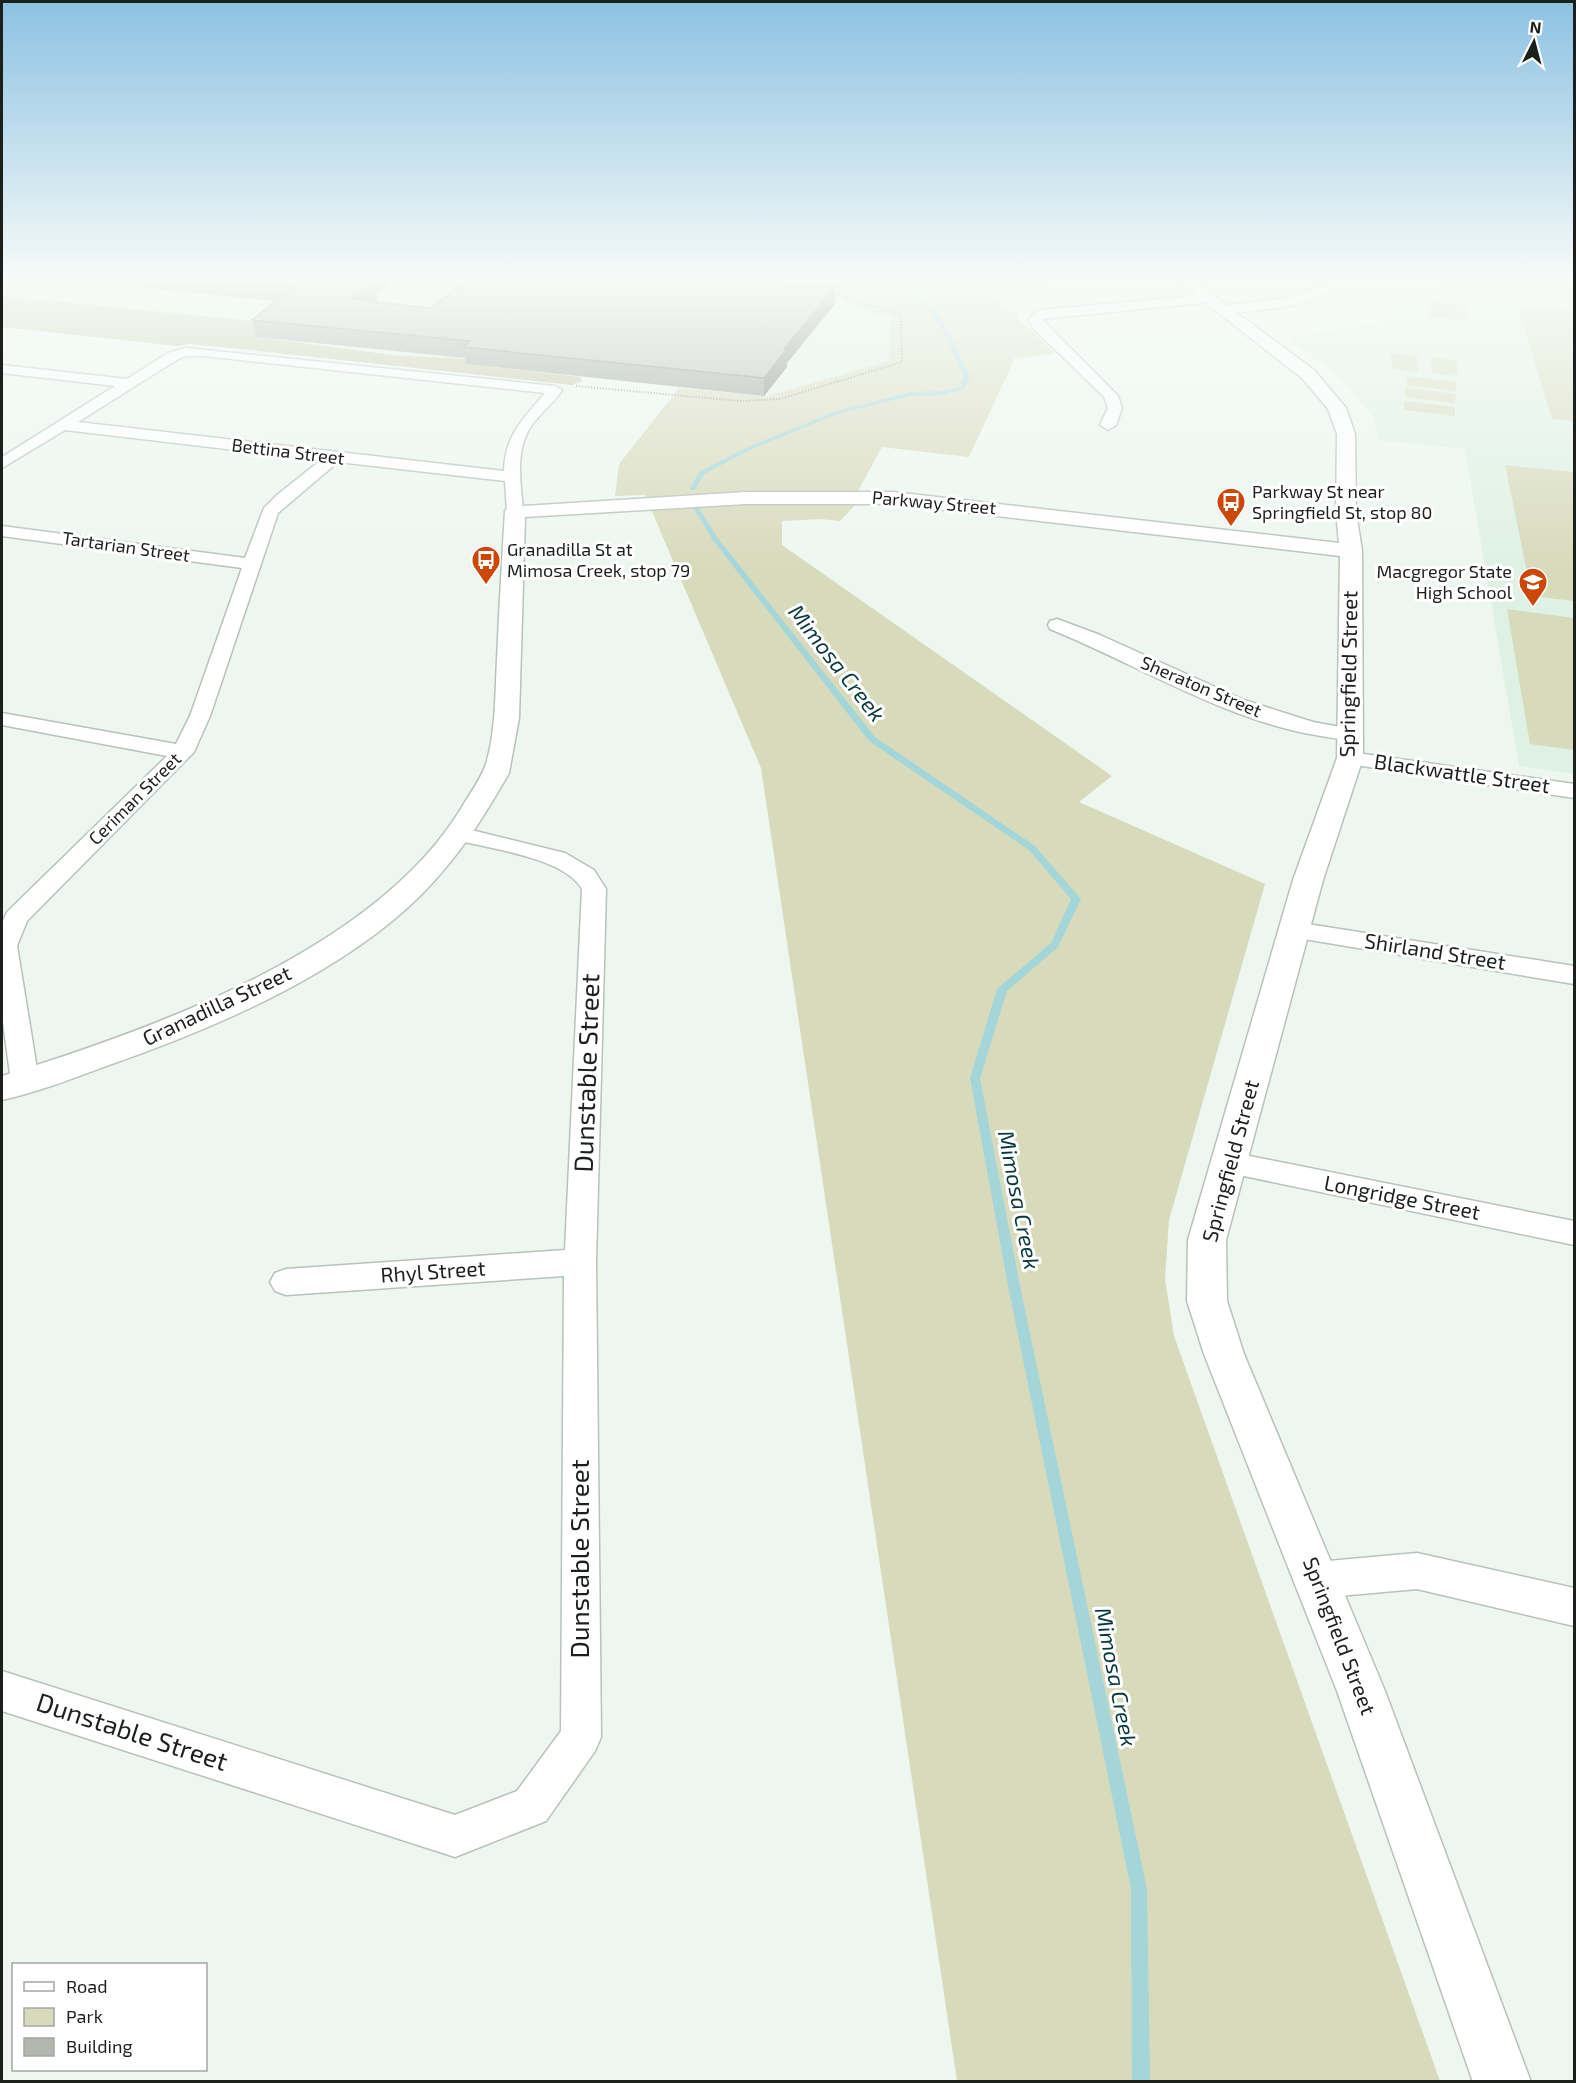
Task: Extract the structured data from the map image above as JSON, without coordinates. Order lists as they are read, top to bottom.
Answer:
{
  "streets": {
    "street": [
      "Bettina Street",
      "Parkway Street",
      "Tartarian Street",
      "Springfield Street",
      "Sheraton Street",
      "Blackwattle Street",
      "Ceriman Street",
      "Shirland Street",
      "Granadilla Street",
      "Dunstable Street",
      "Longridge Street",
      "Rhyl Street"
    ]
  },
  "crossings": [
    ["Bettina Street", "Ceriman Street"],
    ["Bettina Street", "Granadilla Street"],
    ["Parkway Street", "Springfield Street"],
    ["Parkway Street", "Granadilla Street"],
    ["Tartarian Street", "Ceriman Street"],
    ["Springfield Street", "Sheraton Street"],
    ["Springfield Street", "Blackwattle Street"],
    ["Springfield Street", "Shirland Street"],
    ["Springfield Street", "Longridge Street"],
    ["Sheraton Street", "Blackwattle Street"],
    ["Ceriman Street", "Granadilla Street"],
    ["Granadilla Street", "Dunstable Street"],
    ["Dunstable Street", "Rhyl Street"]
  ],
  "water": ["Mimosa Creek"],
  "places": {
    "bus stop": ["Parkway St near Springfield St, stop 80", "Granadilla St at Mimosa Creek, stop 79"],
    "school or university": ["Macgregor State High School"]
  },
  "legend": ["Road", "Park", "Building"],
  "north": "top"
}
